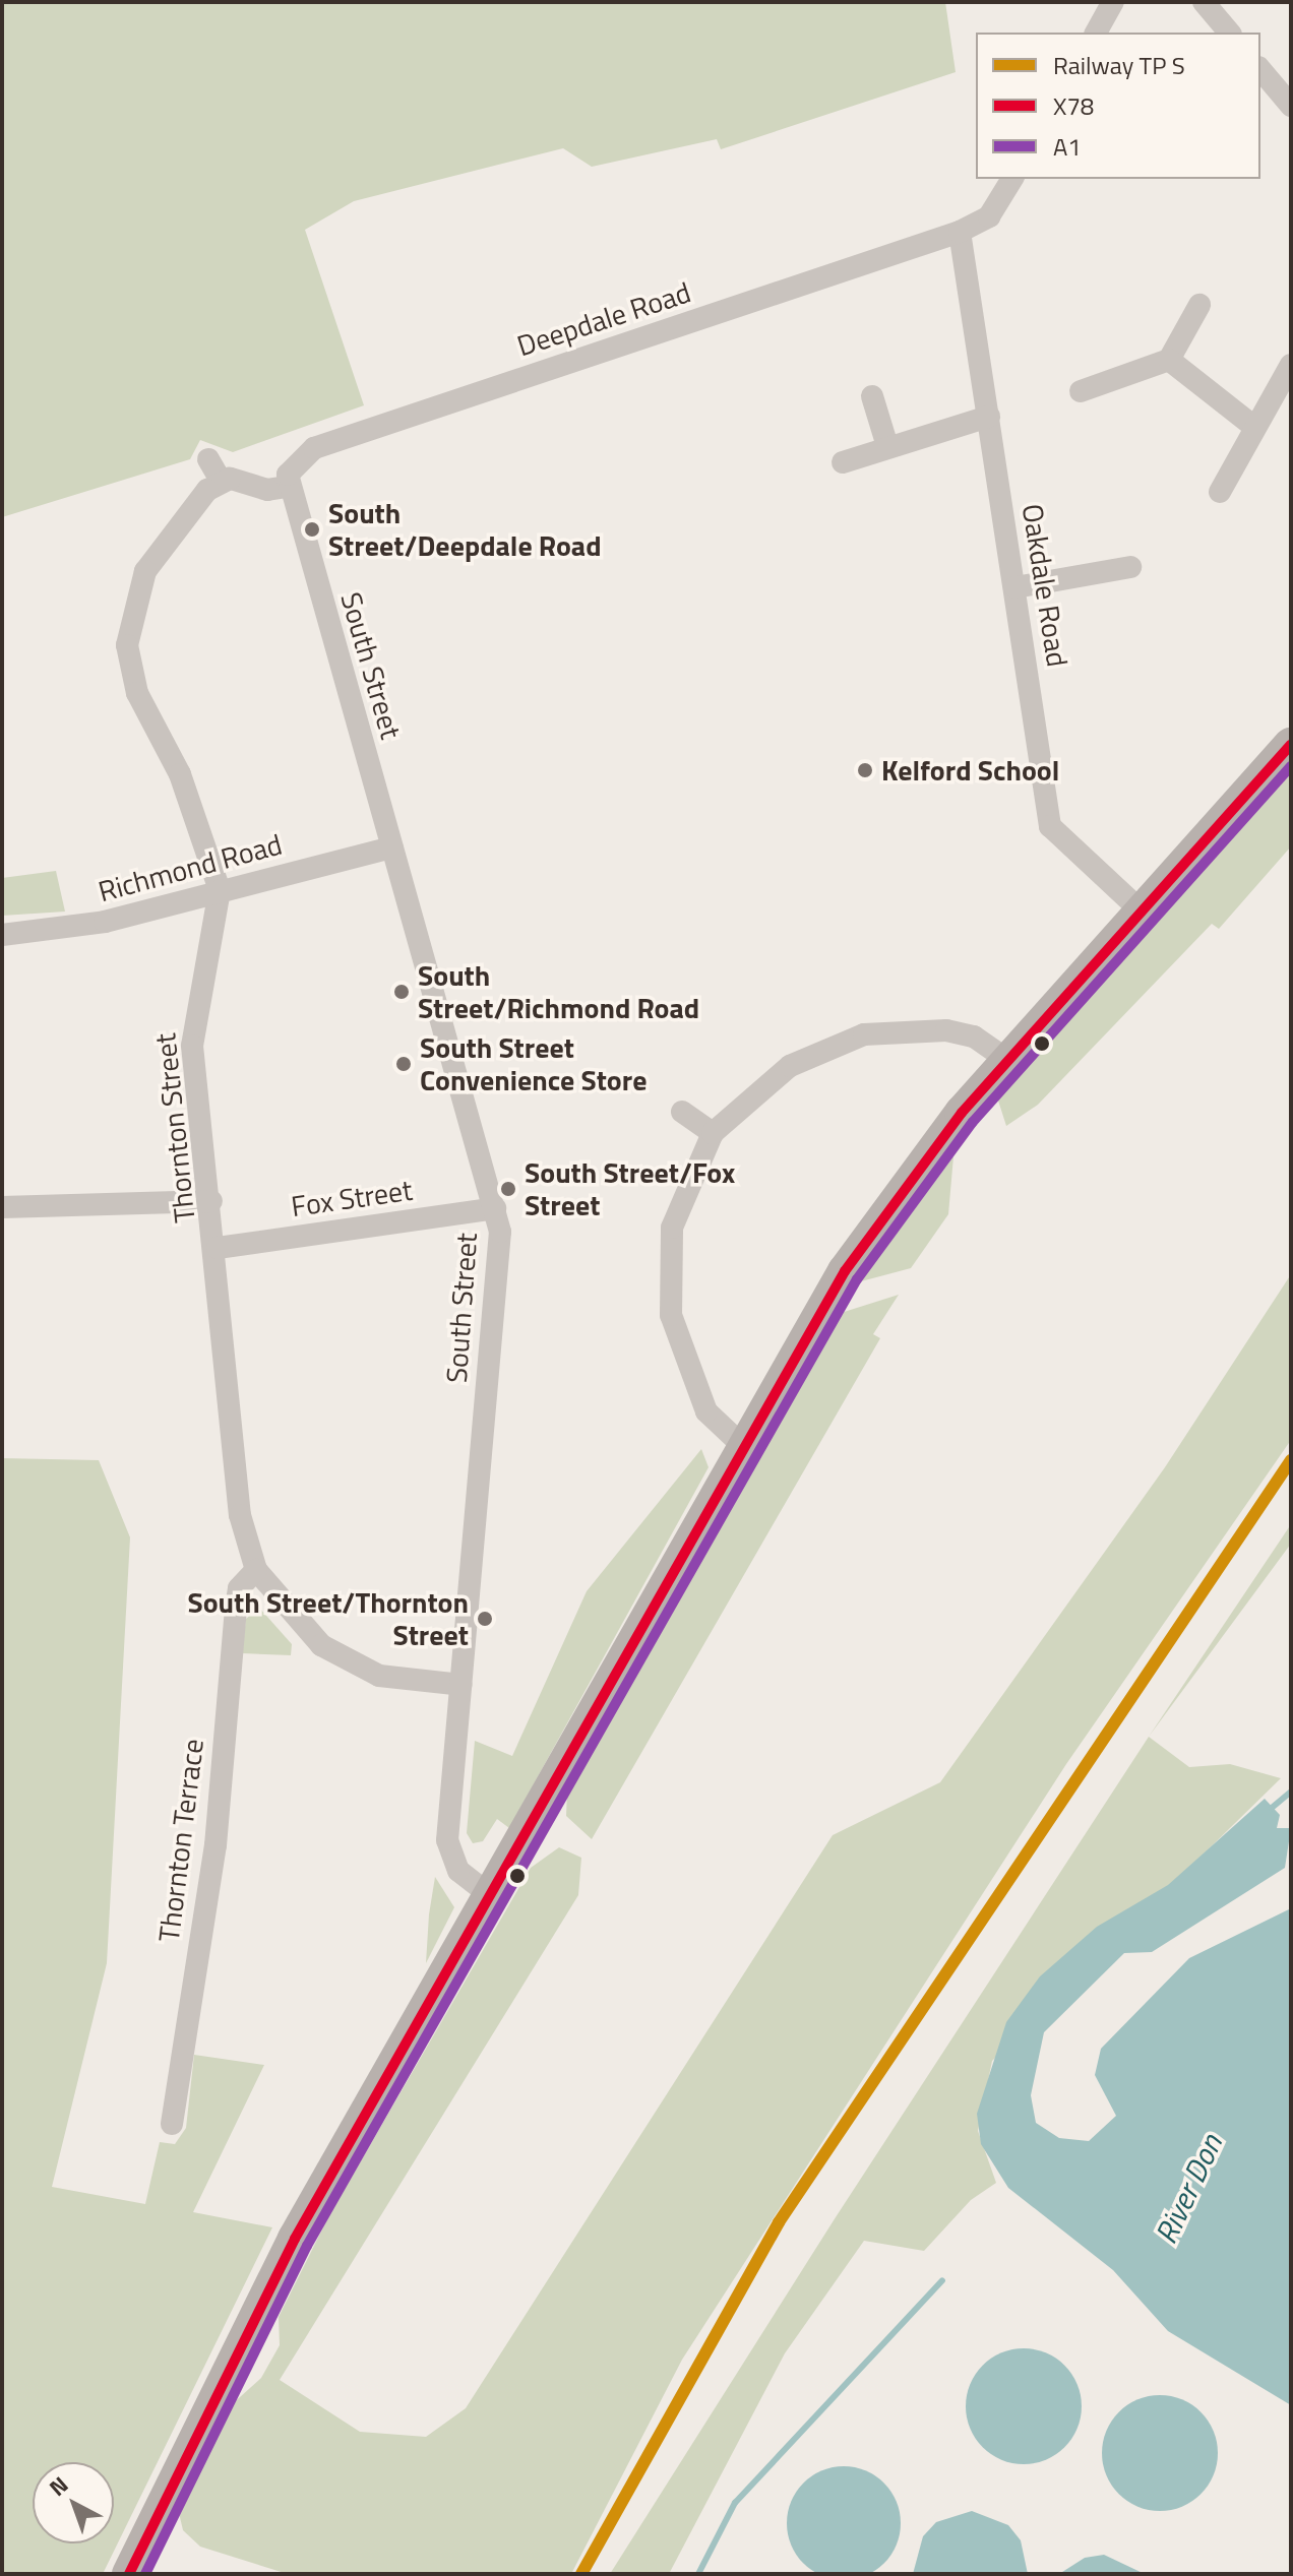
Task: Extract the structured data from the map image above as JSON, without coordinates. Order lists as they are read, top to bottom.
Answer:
{
  "streets": {
    "street": [
      "Deepdale Road",
      "Oakdale Road",
      "South Street",
      "Richmond Road",
      "Thornton Street",
      "Fox Street",
      "Thornton Terrace"
    ]
  },
  "crossings": [
    ["Deepdale Road", "Oakdale Road"],
    ["Deepdale Road", "South Street"],
    ["South Street", "Richmond Road"],
    ["South Street", "Thornton Street"],
    ["South Street", "Fox Street"],
    ["Richmond Road", "Thornton Street"],
    ["Thornton Street", "Fox Street"],
    ["Thornton Street", "Thornton Terrace"]
  ],
  "water": ["River Don"],
  "places": [
    "South Street/Deepdale Road",
    "Kelford School",
    "South Street/Richmond Road",
    "South Street Convenience Store",
    "South Street/Fox Street",
    "South Street/Thornton Street"
  ],
  "lines": ["transit line X78", "transit line A1"],
  "legend": ["Railway TP S", "X78", "A1"],
  "north": "top left"
}
